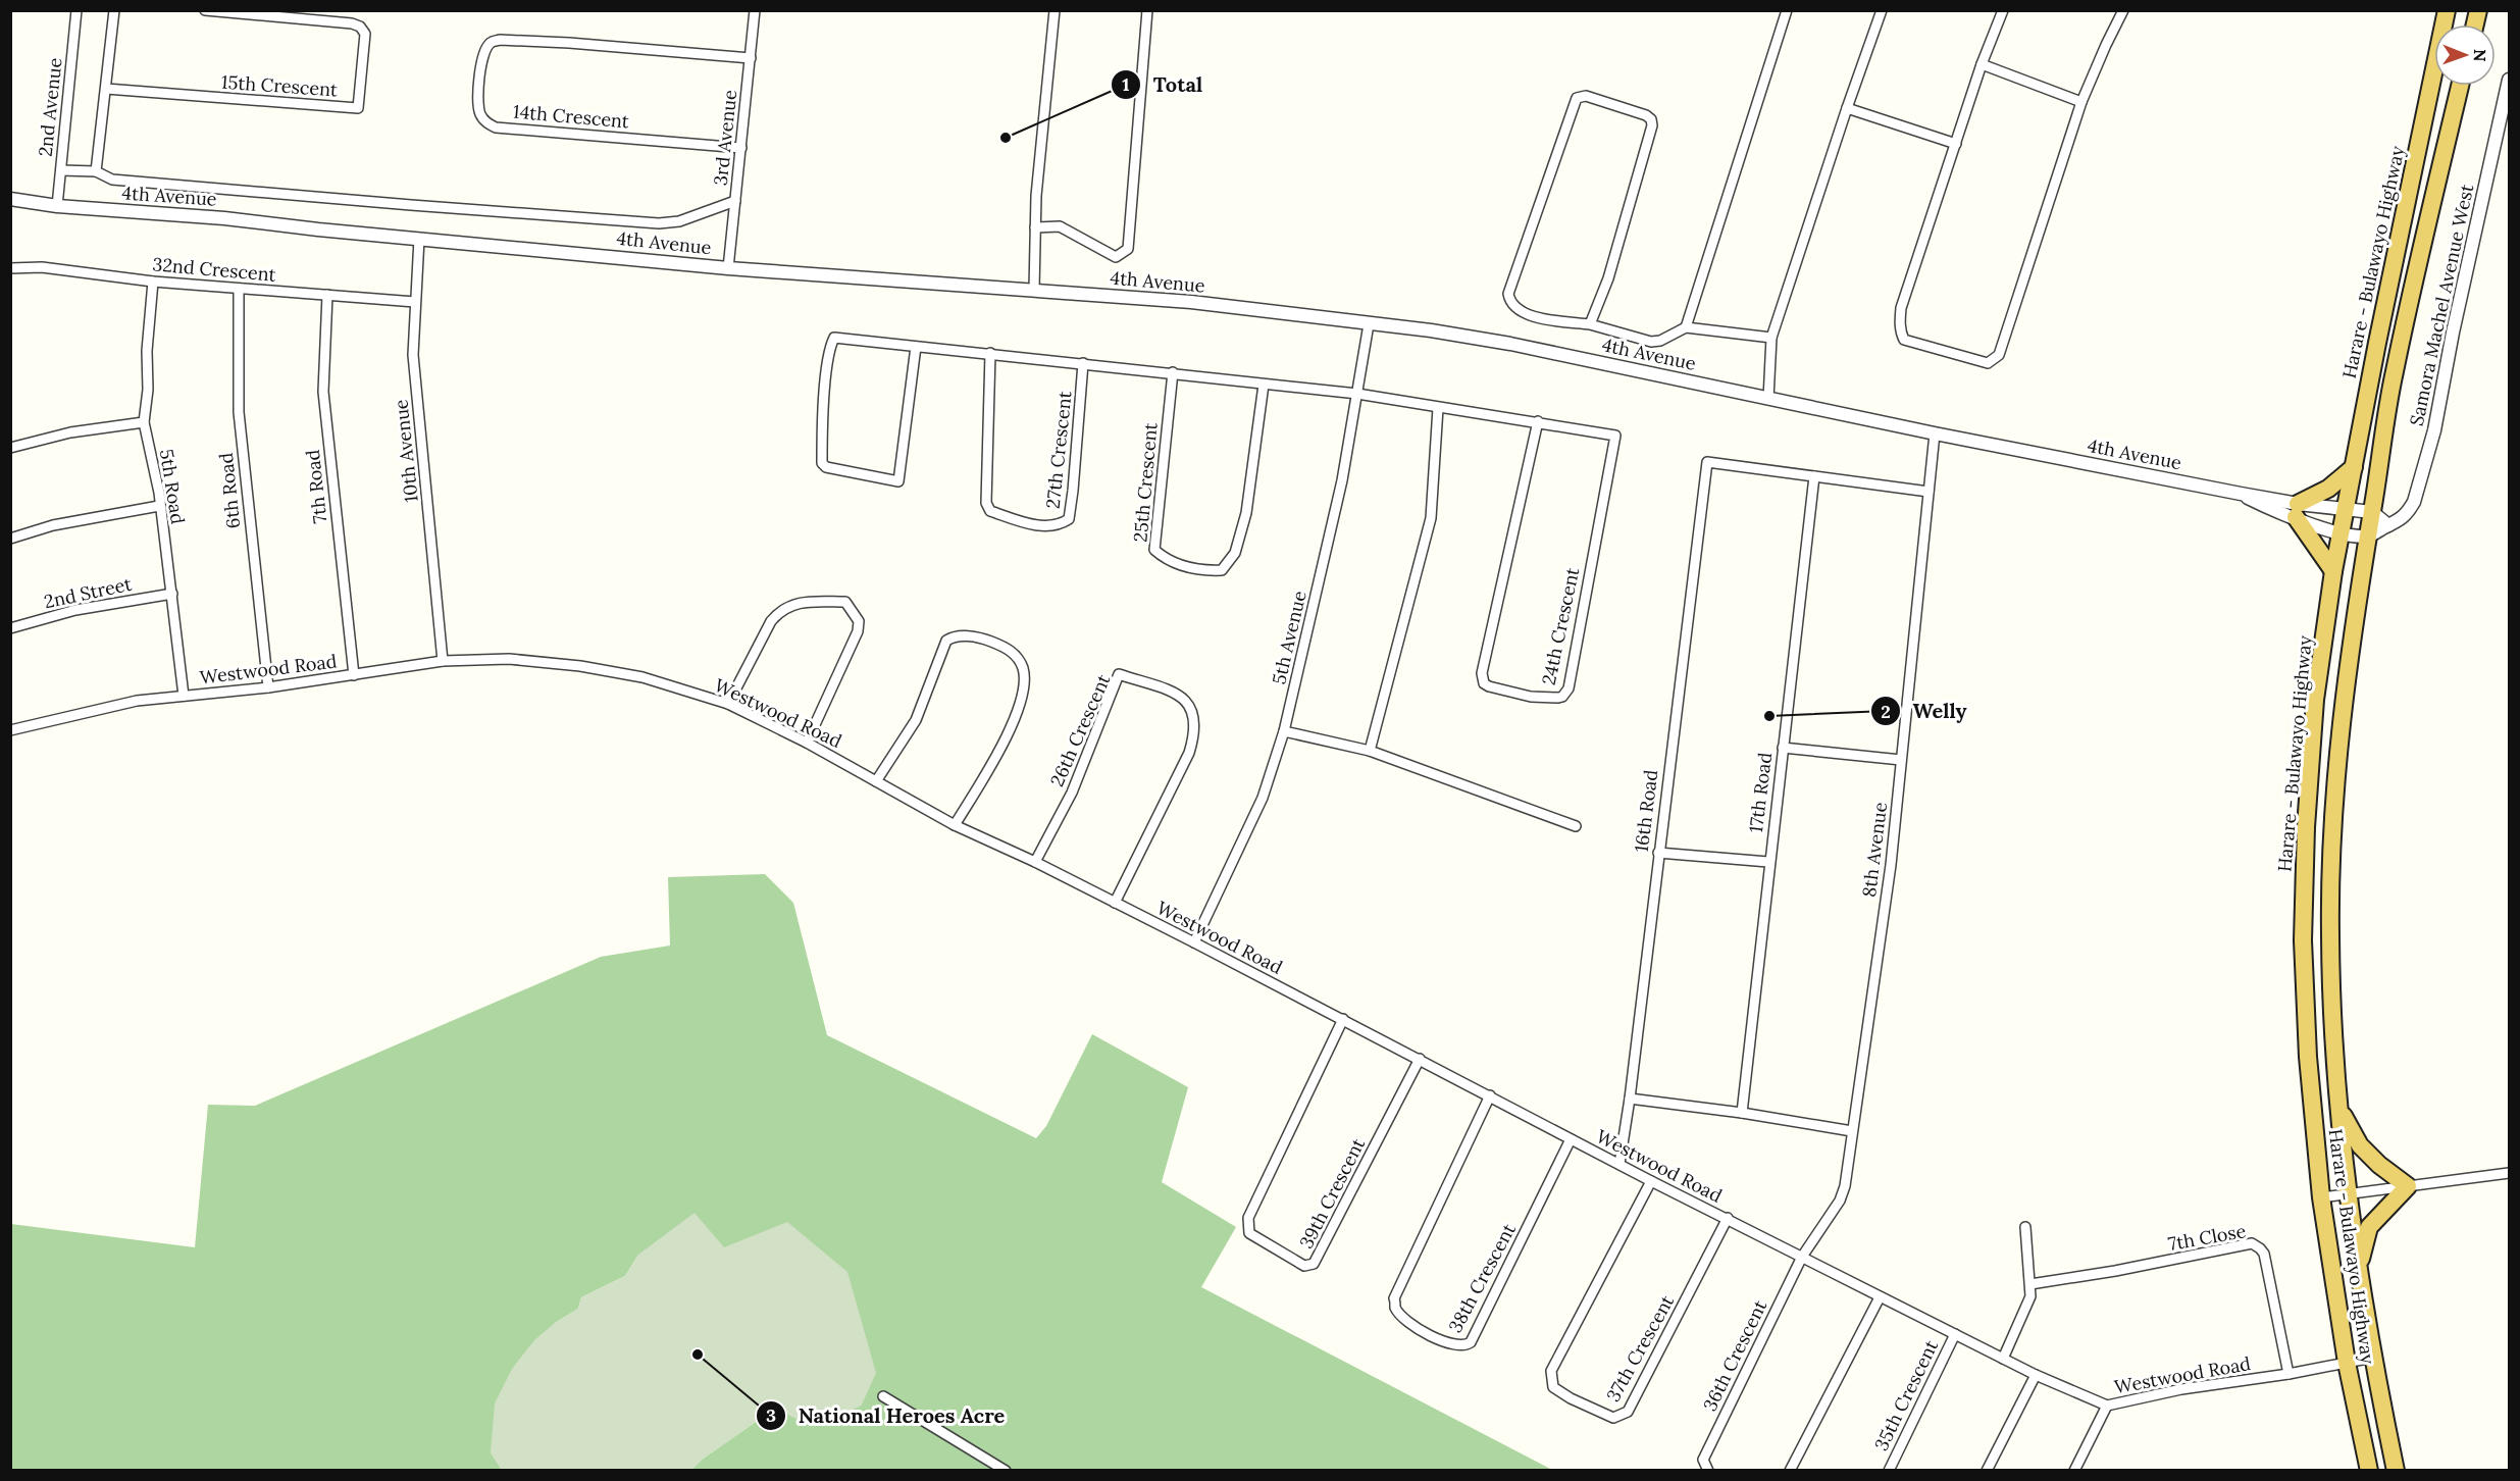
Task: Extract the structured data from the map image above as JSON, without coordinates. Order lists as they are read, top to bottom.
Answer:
{
  "streets": {
    "highway": ["Harare - Bulawayo Highway"],
    "street": [
      "15th Crescent",
      "2nd Avenue",
      "14th Crescent",
      "3rd Avenue",
      "4th Avenue",
      "32nd Crescent",
      "Samora Machel Avenue West",
      "27th Crescent",
      "10th Avenue",
      "25th Crescent",
      "5th Road",
      "7th Road",
      "6th Road",
      "2nd Street",
      "24th Crescent",
      "5th Avenue",
      "Westwood Road",
      "26th Crescent",
      "17th Road",
      "16th Road",
      "8th Avenue",
      "39th Crescent",
      "7th Close",
      "38th Crescent",
      "37th Crescent",
      "36th Crescent",
      "35th Crescent"
    ]
  },
  "crossings": [
    ["2nd Avenue", "4th Avenue"],
    ["14th Crescent", "3rd Avenue"],
    ["3rd Avenue", "4th Avenue"],
    ["4th Avenue", "Harare - Bulawayo Highway"],
    ["4th Avenue", "Samora Machel Avenue West"],
    ["4th Avenue", "10th Avenue"],
    ["4th Avenue", "5th Avenue"],
    ["4th Avenue", "8th Avenue"],
    ["Harare - Bulawayo Highway", "Samora Machel Avenue West"],
    ["Harare - Bulawayo Highway", "Westwood Road"],
    ["32nd Crescent", "10th Avenue"],
    ["32nd Crescent", "5th Road"],
    ["32nd Crescent", "7th Road"],
    ["32nd Crescent", "6th Road"],
    ["10th Avenue", "Westwood Road"],
    ["5th Road", "2nd Street"],
    ["5th Road", "Westwood Road"],
    ["7th Road", "Westwood Road"],
    ["6th Road", "Westwood Road"],
    ["5th Avenue", "Westwood Road"],
    ["Westwood Road", "26th Crescent"],
    ["Westwood Road", "16th Road"],
    ["Westwood Road", "8th Avenue"],
    ["Westwood Road", "39th Crescent"],
    ["Westwood Road", "7th Close"],
    ["Westwood Road", "38th Crescent"],
    ["Westwood Road", "37th Crescent"],
    ["Westwood Road", "36th Crescent"],
    ["Westwood Road", "35th Crescent"],
    ["17th Road", "16th Road"],
    ["8th Avenue", "36th Crescent"]
  ],
  "places": ["Total", "Welly", "National Heroes Acre"],
  "north": "right"
}
